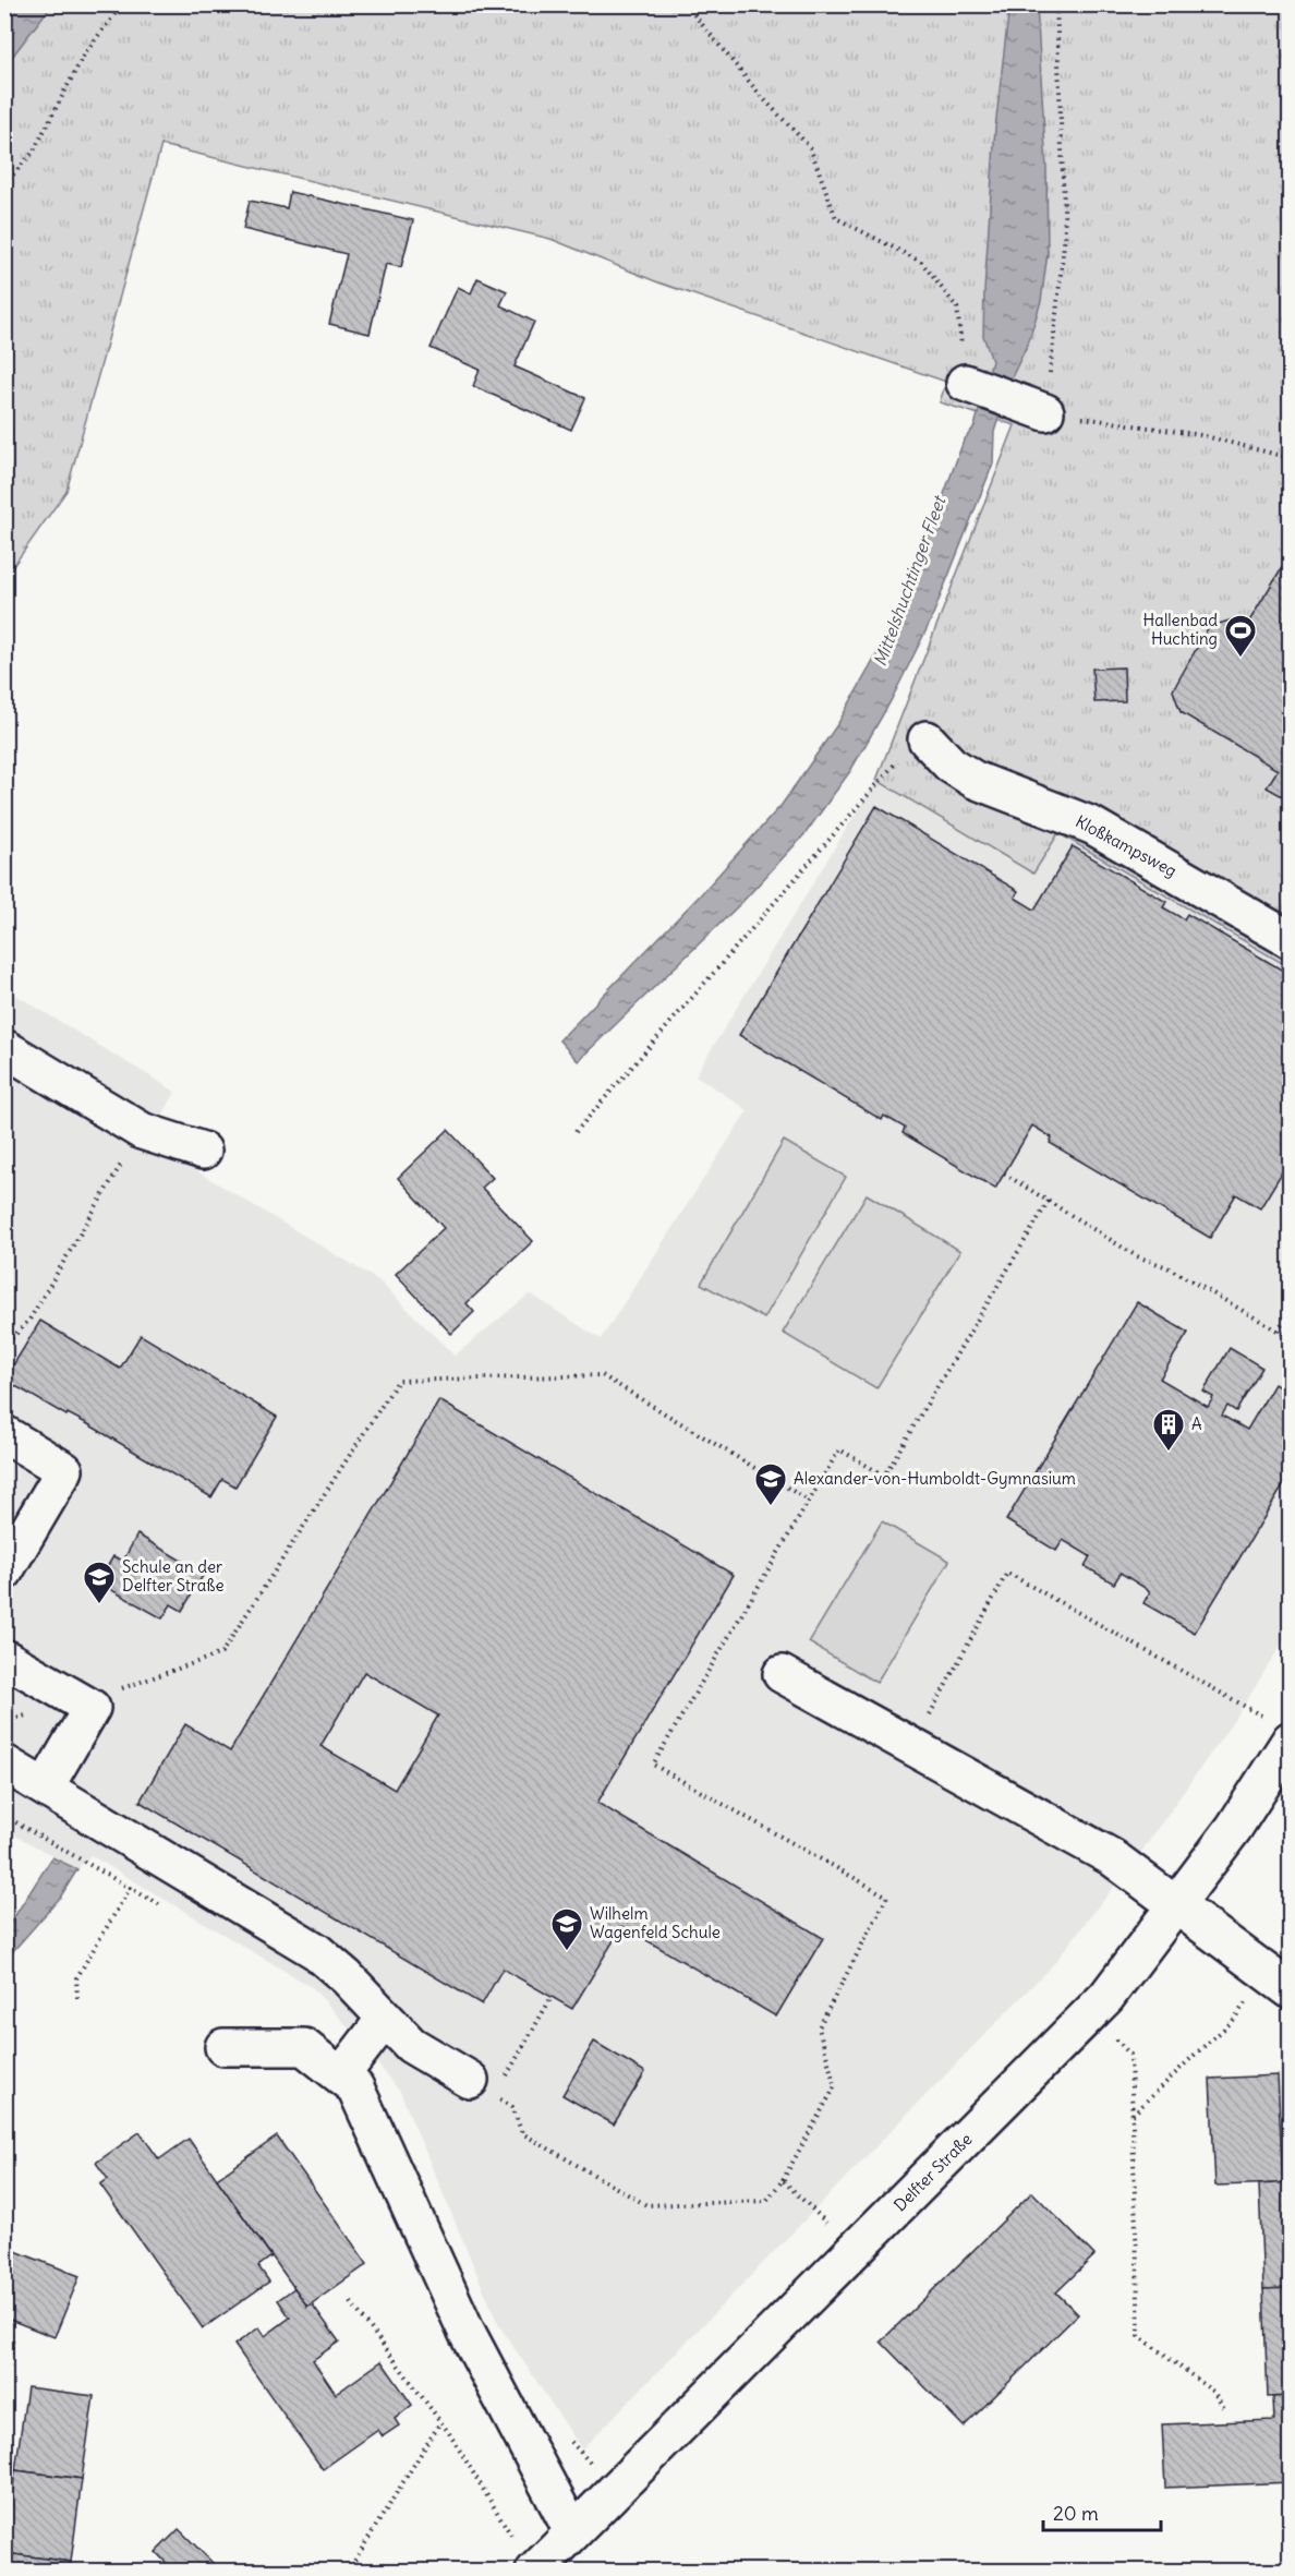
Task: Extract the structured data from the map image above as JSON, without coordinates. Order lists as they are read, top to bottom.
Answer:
{
  "streets": {
    "street": ["Kloßkampsweg", "Delfter Straße"]
  },
  "water": ["Mittelshuchtinger Fleet"],
  "places": {
    "sports": ["Hallenbad Huchting"],
    "building": ["A"],
    "school or university": ["Alexander-von-Humboldt-Gymnasium", "Schule an der Delfter Straße", "Wilhelm Wagenfeld Schule"]
  },
  "scale_bar": "20 m"
}
